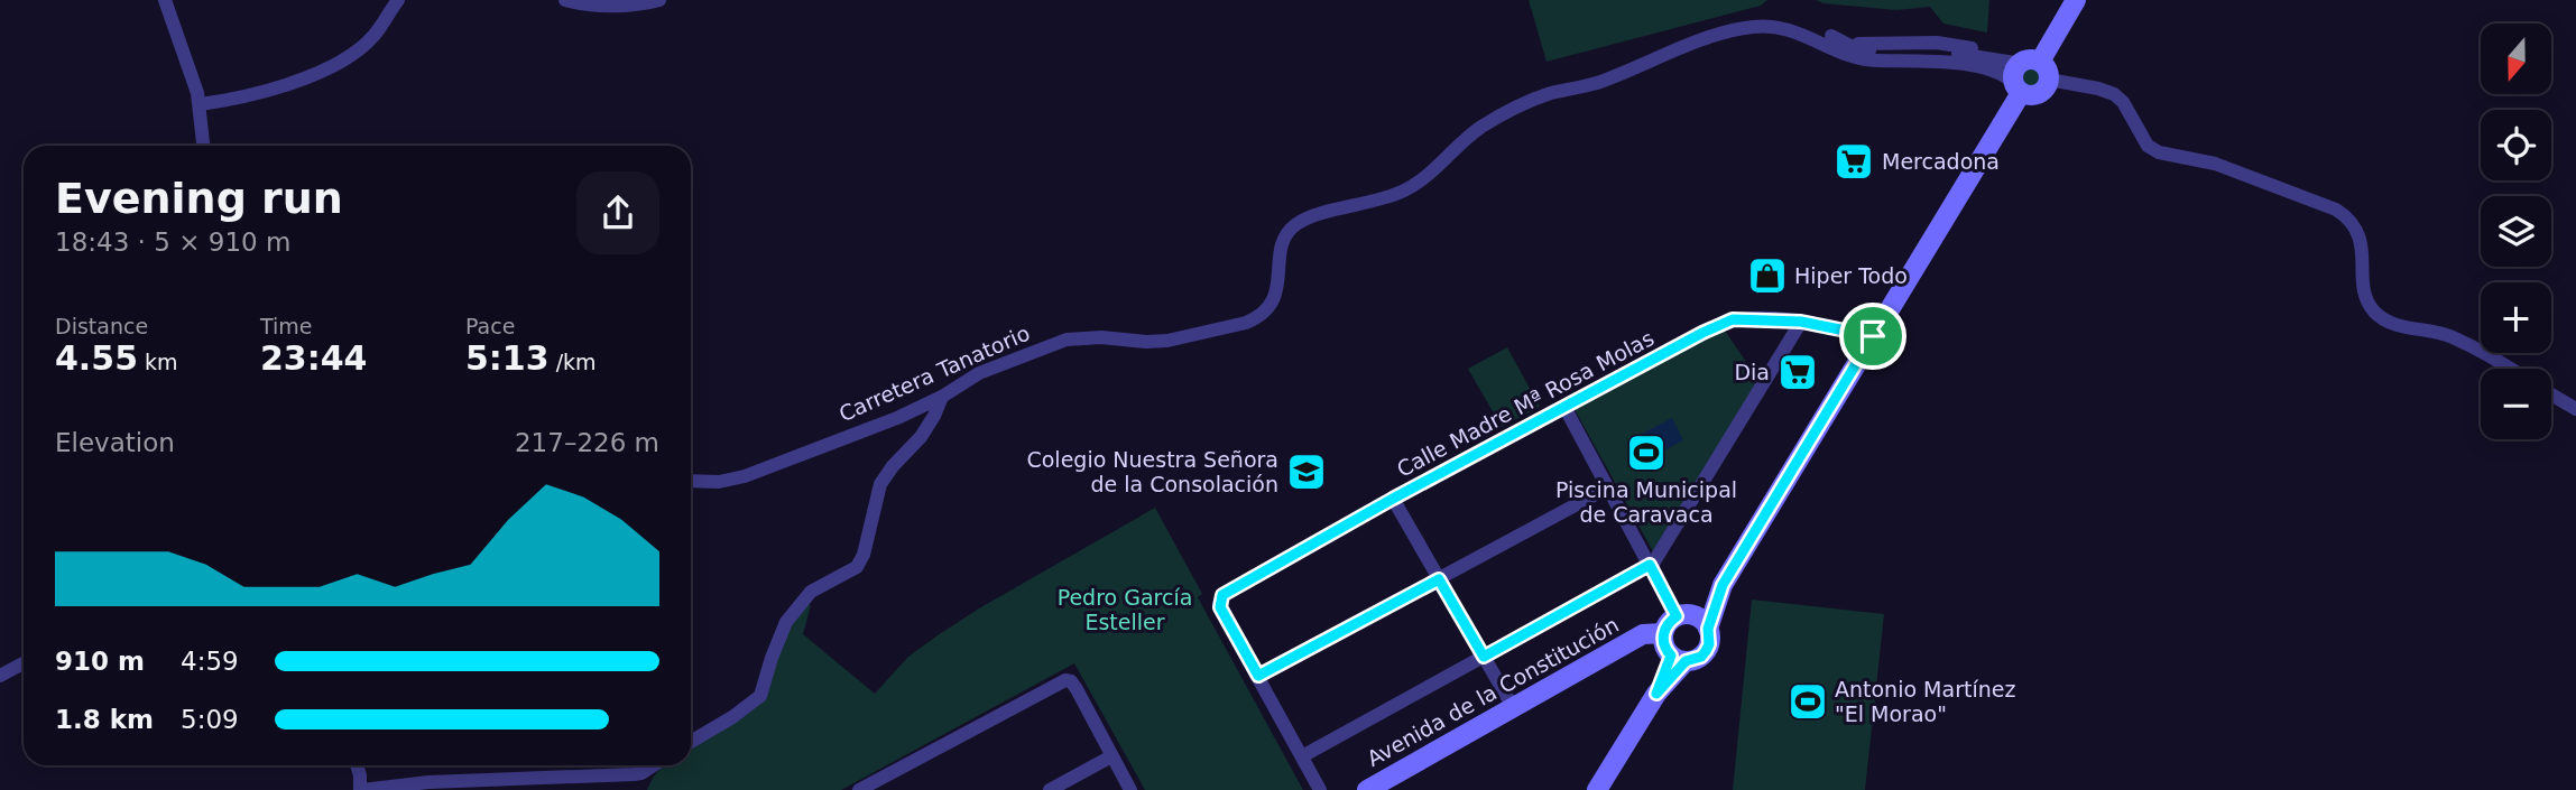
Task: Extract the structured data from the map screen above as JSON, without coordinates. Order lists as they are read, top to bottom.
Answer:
{
  "streets": {
    "main road": ["Avenida de la Constitución"],
    "street": ["Carretera Tanatorio", "Calle Madre Mª Rosa Molas"]
  },
  "parks": ["Pedro García Esteller"],
  "places": {
    "supermarket": ["Mercadona", "Dia"],
    "shop": ["Hiper Todo"],
    "sports": ["Piscina Municipal de Caravaca", "Antonio Martínez \"El Morao\""],
    "school or university": ["Colegio Nuestra Señora de la Consolación"]
  },
  "north": "bottom",
  "page": {
    "map_buttons": ["+", "−"],
    "heading": ["Evening run", "18:43 · 5 × 910 m"],
    "stats": [
      ["Distance", "4.55 km"],
      ["Time", "23:44"],
      ["Pace", "5:13 /km"]
    ],
    "chart": ["Elevation", "217–226 m"],
    "list": [
      {
        "name": "910 m",
        "note": "4:59"
      },
      {
        "name": "1.8 km",
        "note": "5:09"
      }
    ]
  }
}
